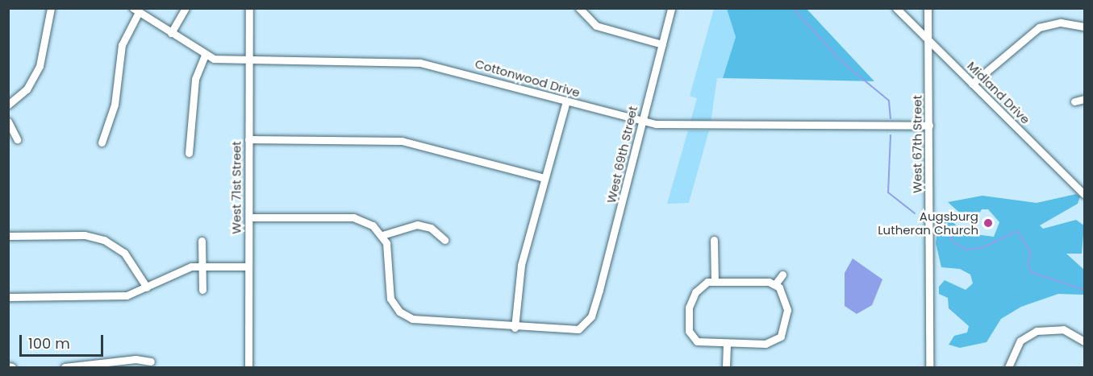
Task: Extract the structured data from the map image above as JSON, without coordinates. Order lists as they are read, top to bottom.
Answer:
{
  "streets": {
    "street": [
      "Cottonwood Drive",
      "Midland Drive",
      "West 67th Street",
      "West 69th Street",
      "West 71st Street"
    ]
  },
  "crossings": [
    ["Cottonwood Drive", "West 67th Street"],
    ["Cottonwood Drive", "West 69th Street"],
    ["Cottonwood Drive", "West 71st Street"],
    ["Midland Drive", "West 67th Street"]
  ],
  "places": ["Augsburg Lutheran Church"],
  "scale_bar": "100 m"
}
